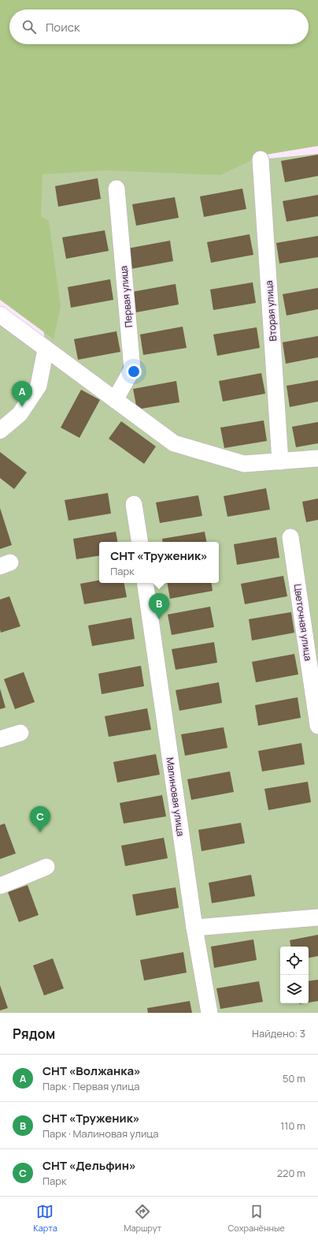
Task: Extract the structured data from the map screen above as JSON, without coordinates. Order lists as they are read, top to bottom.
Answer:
{
  "streets": {
    "street": [
      "Первая улица",
      "Вторая улица",
      "Цветочная улица",
      "Малиновая улица"
    ]
  },
  "page": {
    "search": "Поиск",
    "pins": ["A", "B", "C"],
    "popup": ["СНТ «Труженик»", "Парк"],
    "heading": ["Рядом", "Найдено: 3"],
    "list": [
      {
        "mark": "A",
        "name": "СНТ «Волжанка»",
        "note": "Парк · Первая улица",
        "value": "50 m"
      },
      {
        "mark": "B",
        "name": "СНТ «Труженик»",
        "note": "Парк · Малиновая улица",
        "value": "110 m"
      },
      {
        "mark": "C",
        "name": "СНТ «Дельфин»",
        "note": "Парк",
        "value": "220 m"
      }
    ],
    "nav": ["Карта", "Маршрут", "Сохранённые"]
  }
}
